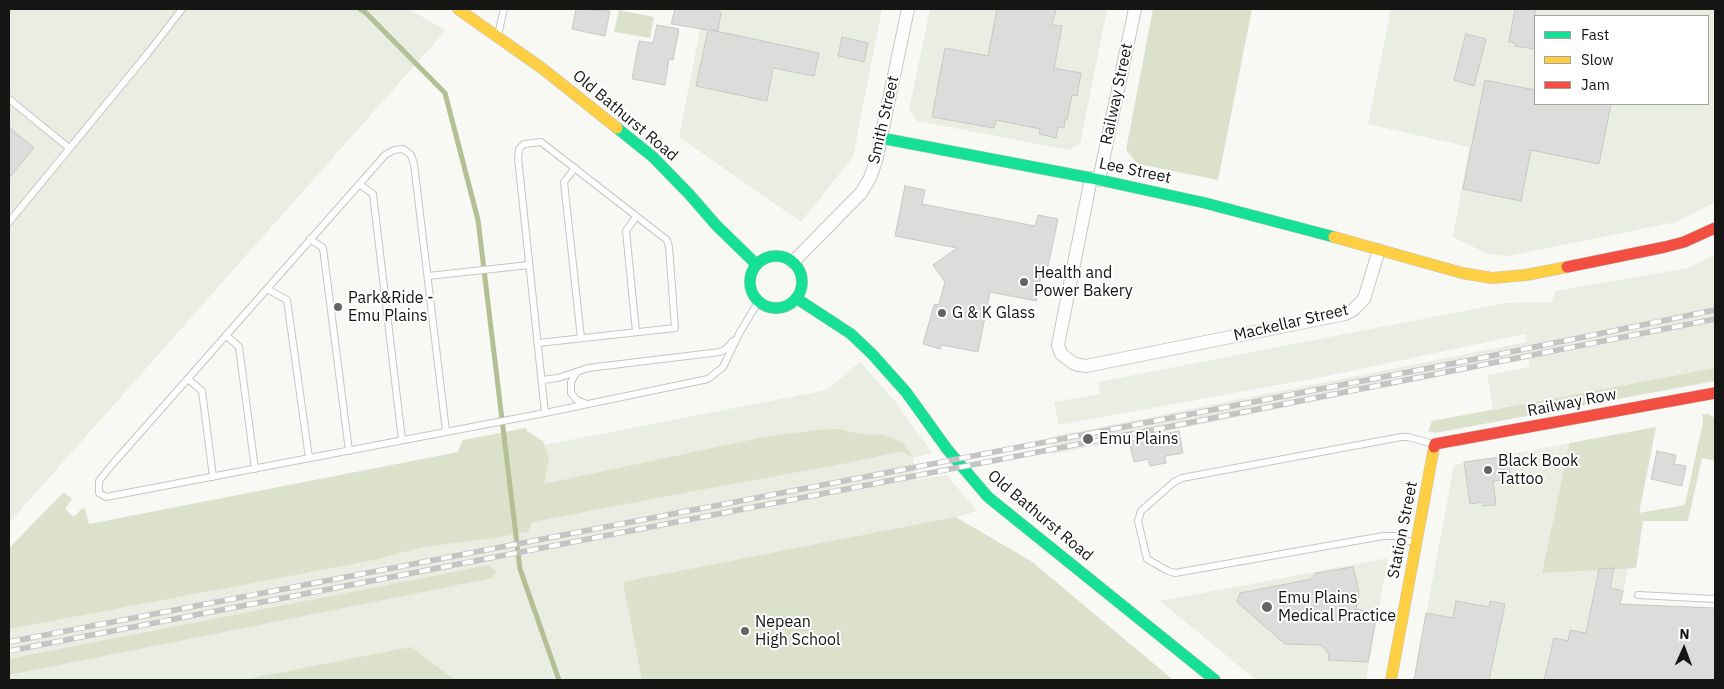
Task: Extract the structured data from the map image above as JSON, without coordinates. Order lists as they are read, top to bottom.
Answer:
{
  "streets": {
    "street": [
      "Railway Street",
      "Old Bathurst Road",
      "Smith Street",
      "Lee Street",
      "Mackellar Street",
      "Railway Row",
      "Station Street"
    ]
  },
  "crossings": [
    ["Railway Street", "Lee Street"],
    ["Railway Street", "Mackellar Street"],
    ["Old Bathurst Road", "Smith Street"],
    ["Smith Street", "Lee Street"],
    ["Lee Street", "Mackellar Street"],
    ["Railway Row", "Station Street"]
  ],
  "places": [
    "Health and Power Bakery",
    "Park&Ride - Emu Plains",
    "G & K Glass",
    "Emu Plains",
    "Black Book Tattoo",
    "Emu Plains Medical Practice",
    "Nepean High School"
  ],
  "legend": ["Fast", "Slow", "Jam"],
  "north": "top"
}
